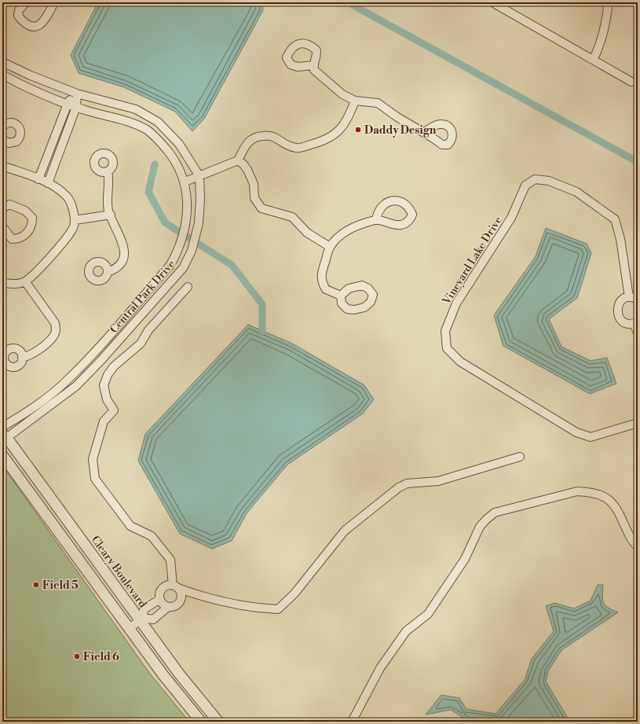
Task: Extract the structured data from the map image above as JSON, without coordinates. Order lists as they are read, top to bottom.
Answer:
{
  "streets": {
    "street": ["Vineyard Lake Drive", "Central Park Drive", "Cleary Boulevard"]
  },
  "crossings": [
    ["Central Park Drive", "Cleary Boulevard"]
  ],
  "places": ["Daddy Design", "Field 5", "Field 6"]
}
